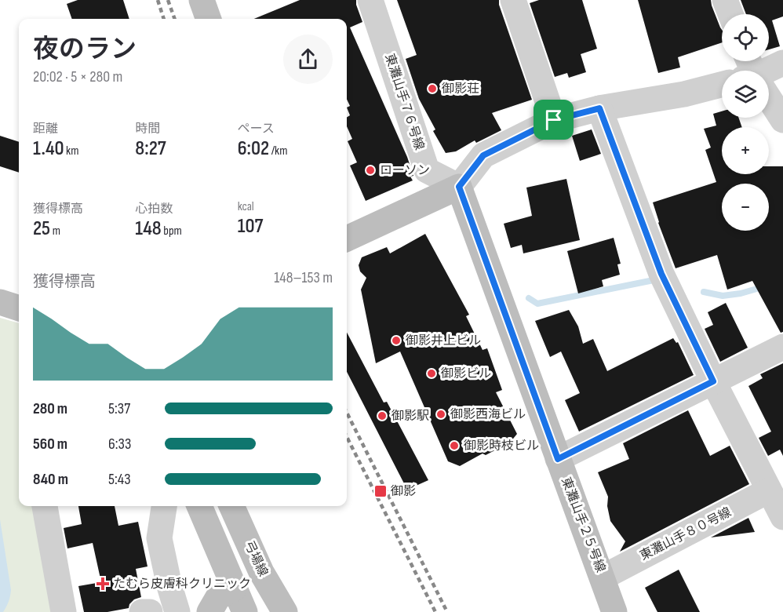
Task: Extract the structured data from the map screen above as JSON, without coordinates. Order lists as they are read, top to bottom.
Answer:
{
  "streets": {
    "street": [
      "東灘山手７６号線",
      "東灘山手２５号線",
      "東灘山手８０号線",
      "弓場線"
    ]
  },
  "crossings": [
    ["東灘山手７６号線", "東灘山手２５号線"],
    ["東灘山手２５号線", "東灘山手８０号線"]
  ],
  "places": {
    "other": [
      "御影荘",
      "ローソン",
      "御影井上ビル",
      "御影ビル",
      "御影西海ビル",
      "御影駅",
      "御影時枝ビル"
    ],
    "transit": ["御影"],
    "health": ["たむら皮膚科クリニック"]
  },
  "page": {
    "map_buttons": ["+", "−"],
    "heading": ["夜のラン", "20:02 · 5 × 280 m"],
    "stats": [
      ["距離", "1.40 km"],
      ["時間", "8:27"],
      ["ペース", "6:02 /km"],
      ["獲得標高", "25 m"],
      ["心拍数", "148 bpm"],
      ["kcal", "107"]
    ],
    "chart": ["獲得標高", "148–153 m"],
    "list": [
      {
        "name": "280 m",
        "note": "5:37"
      },
      {
        "name": "560 m",
        "note": "6:33"
      },
      {
        "name": "840 m",
        "note": "5:43"
      }
    ]
  }
}
